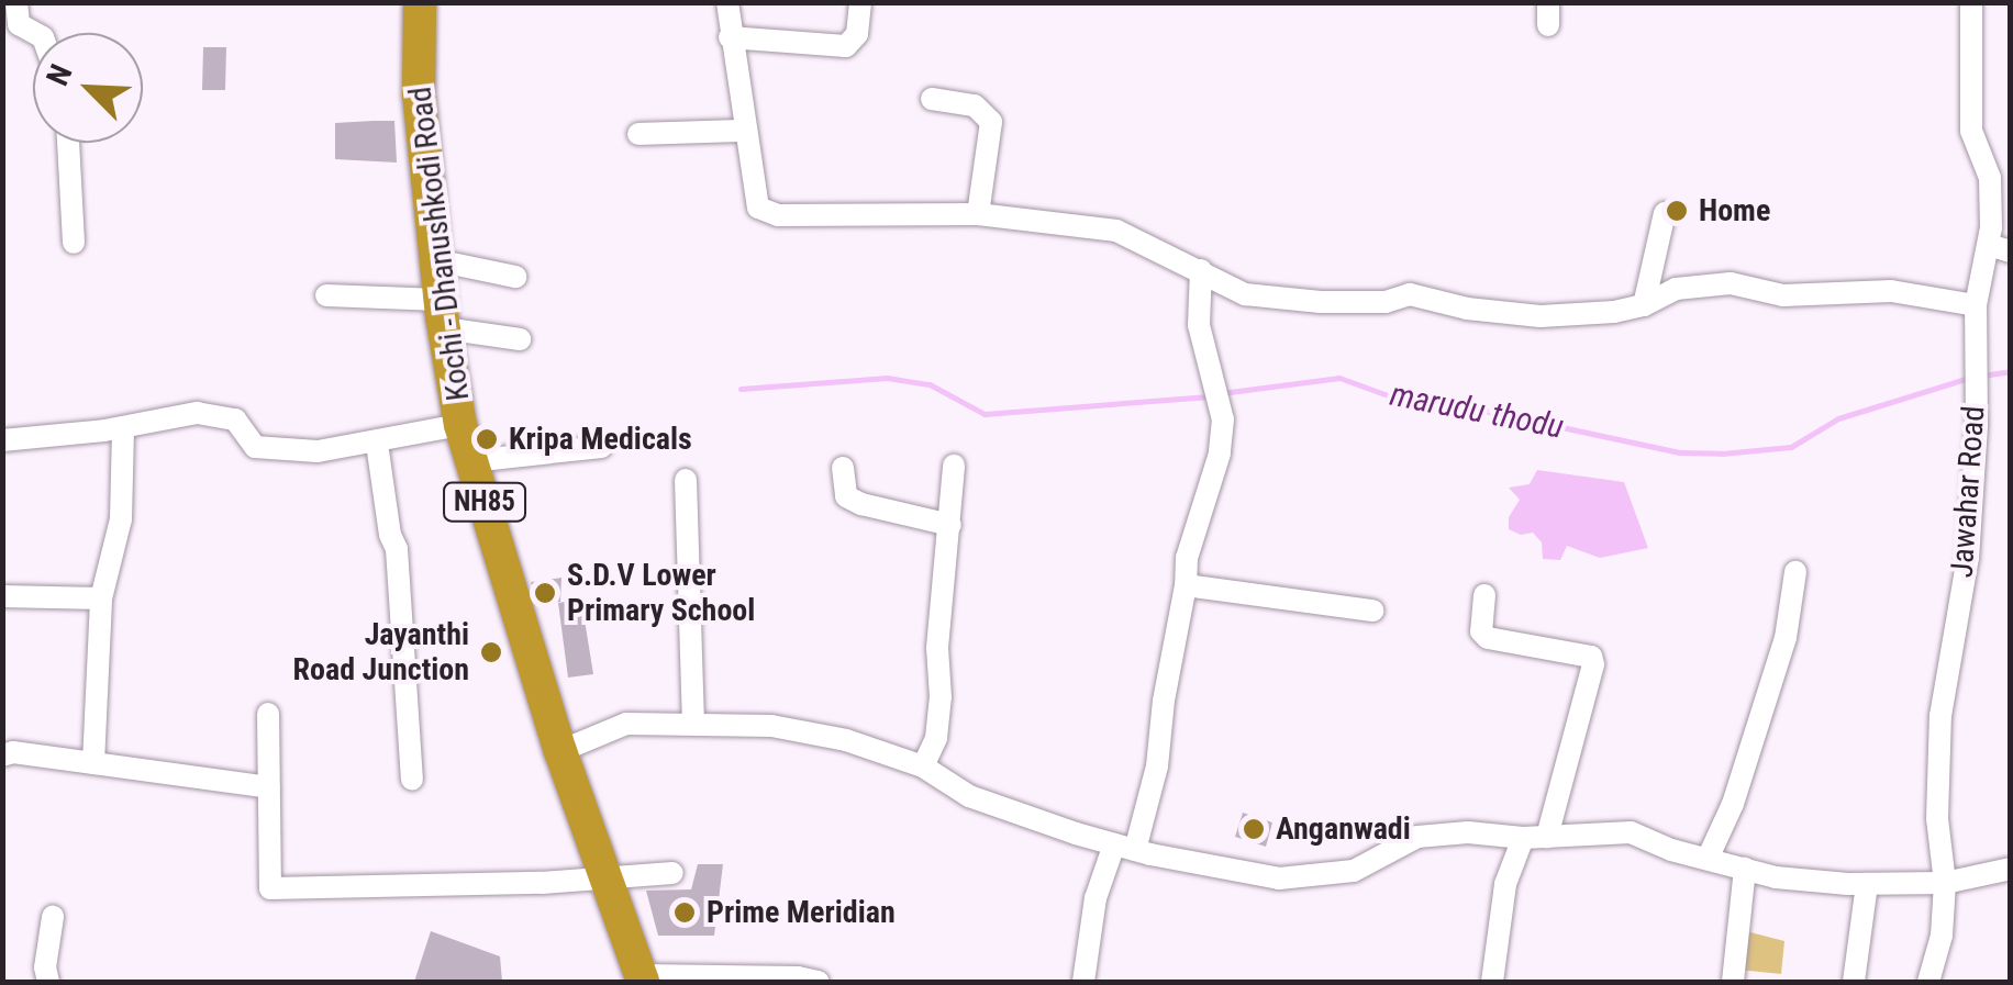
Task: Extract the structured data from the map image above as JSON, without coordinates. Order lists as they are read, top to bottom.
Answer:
{
  "streets": {
    "highway": ["Kochi - Dhanushkodi Road", "NH85"],
    "street": ["Jawahar Road"]
  },
  "water": ["marudu thodu"],
  "places": [
    "Home",
    "Kripa Medicals",
    "S.D.V Lower Primary School",
    "Jayanthi Road Junction",
    "Anganwadi",
    "Prime Meridian"
  ],
  "north": "top left"
}
